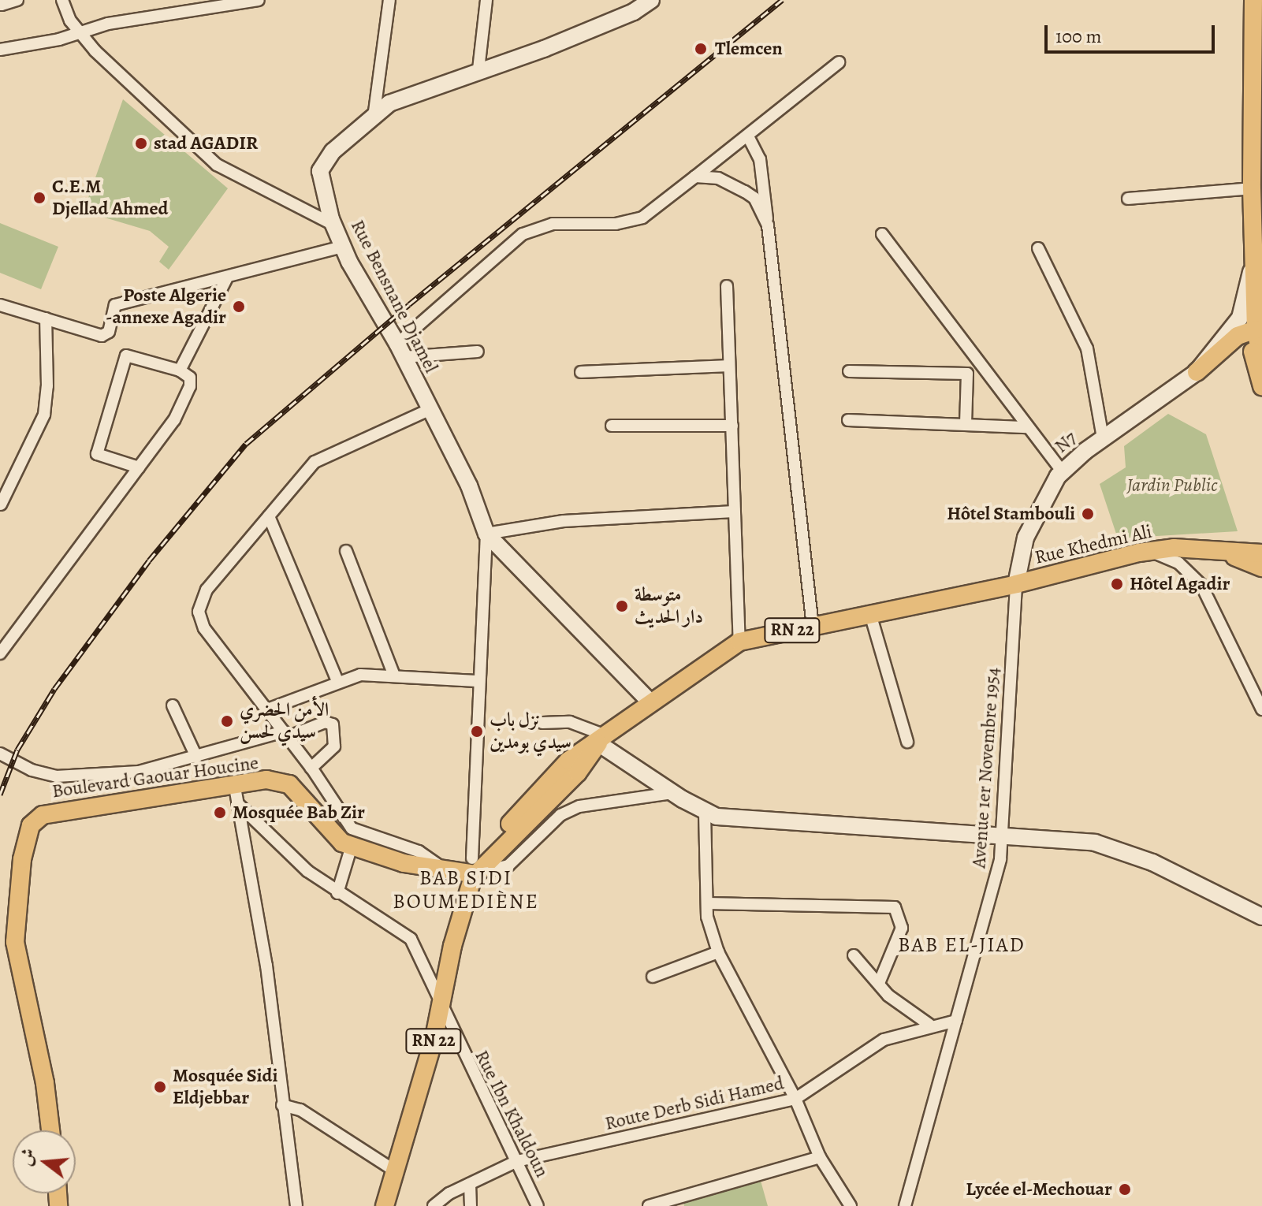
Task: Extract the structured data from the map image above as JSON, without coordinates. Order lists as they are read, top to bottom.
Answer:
{
  "streets": {
    "main road": [
      "Rue Bensnane Djamel",
      "N7",
      "Rue Khedmi Ali",
      "RN 22",
      "Boulevard Gaouar Houcine"
    ],
    "street": ["Avenue 1er Novembre 1954", "Route Derb Sidi Hamed", "Rue Ibn Khaldoun"]
  },
  "crossings": [
    ["Rue Bensnane Djamel", "RN 22"],
    ["N7", "Rue Khedmi Ali"],
    ["N7", "RN 22"],
    ["N7", "Avenue 1er Novembre 1954"],
    ["Rue Khedmi Ali", "RN 22"],
    ["Rue Khedmi Ali", "Avenue 1er Novembre 1954"],
    ["RN 22", "Avenue 1er Novembre 1954"],
    ["RN 22", "Boulevard Gaouar Houcine"],
    ["RN 22", "Rue Ibn Khaldoun"],
    ["Avenue 1er Novembre 1954", "Route Derb Sidi Hamed"],
    ["Route Derb Sidi Hamed", "Rue Ibn Khaldoun"]
  ],
  "districts": ["BAB SIDI BOUMEDIÈNE", "BAB EL-JIAD"],
  "parks": ["Jardin Public"],
  "places": [
    "Tlemcen",
    "stad AGADIR",
    "C.E.M Djellad Ahmed",
    "Poste Algerie -annexe Agadir",
    "Hôtel Stambouli",
    "Hôtel Agadir",
    "متوسطة دار الحديث",
    "الأمن الحضري سيدي لحسن",
    "نزل باب سيدي بومدين",
    "Mosquée Bab Zir",
    "Mosquée Sidi Eldjebbar",
    "Lycée el-Mechouar"
  ],
  "scale_bar": "100 m",
  "north": "left"
}
